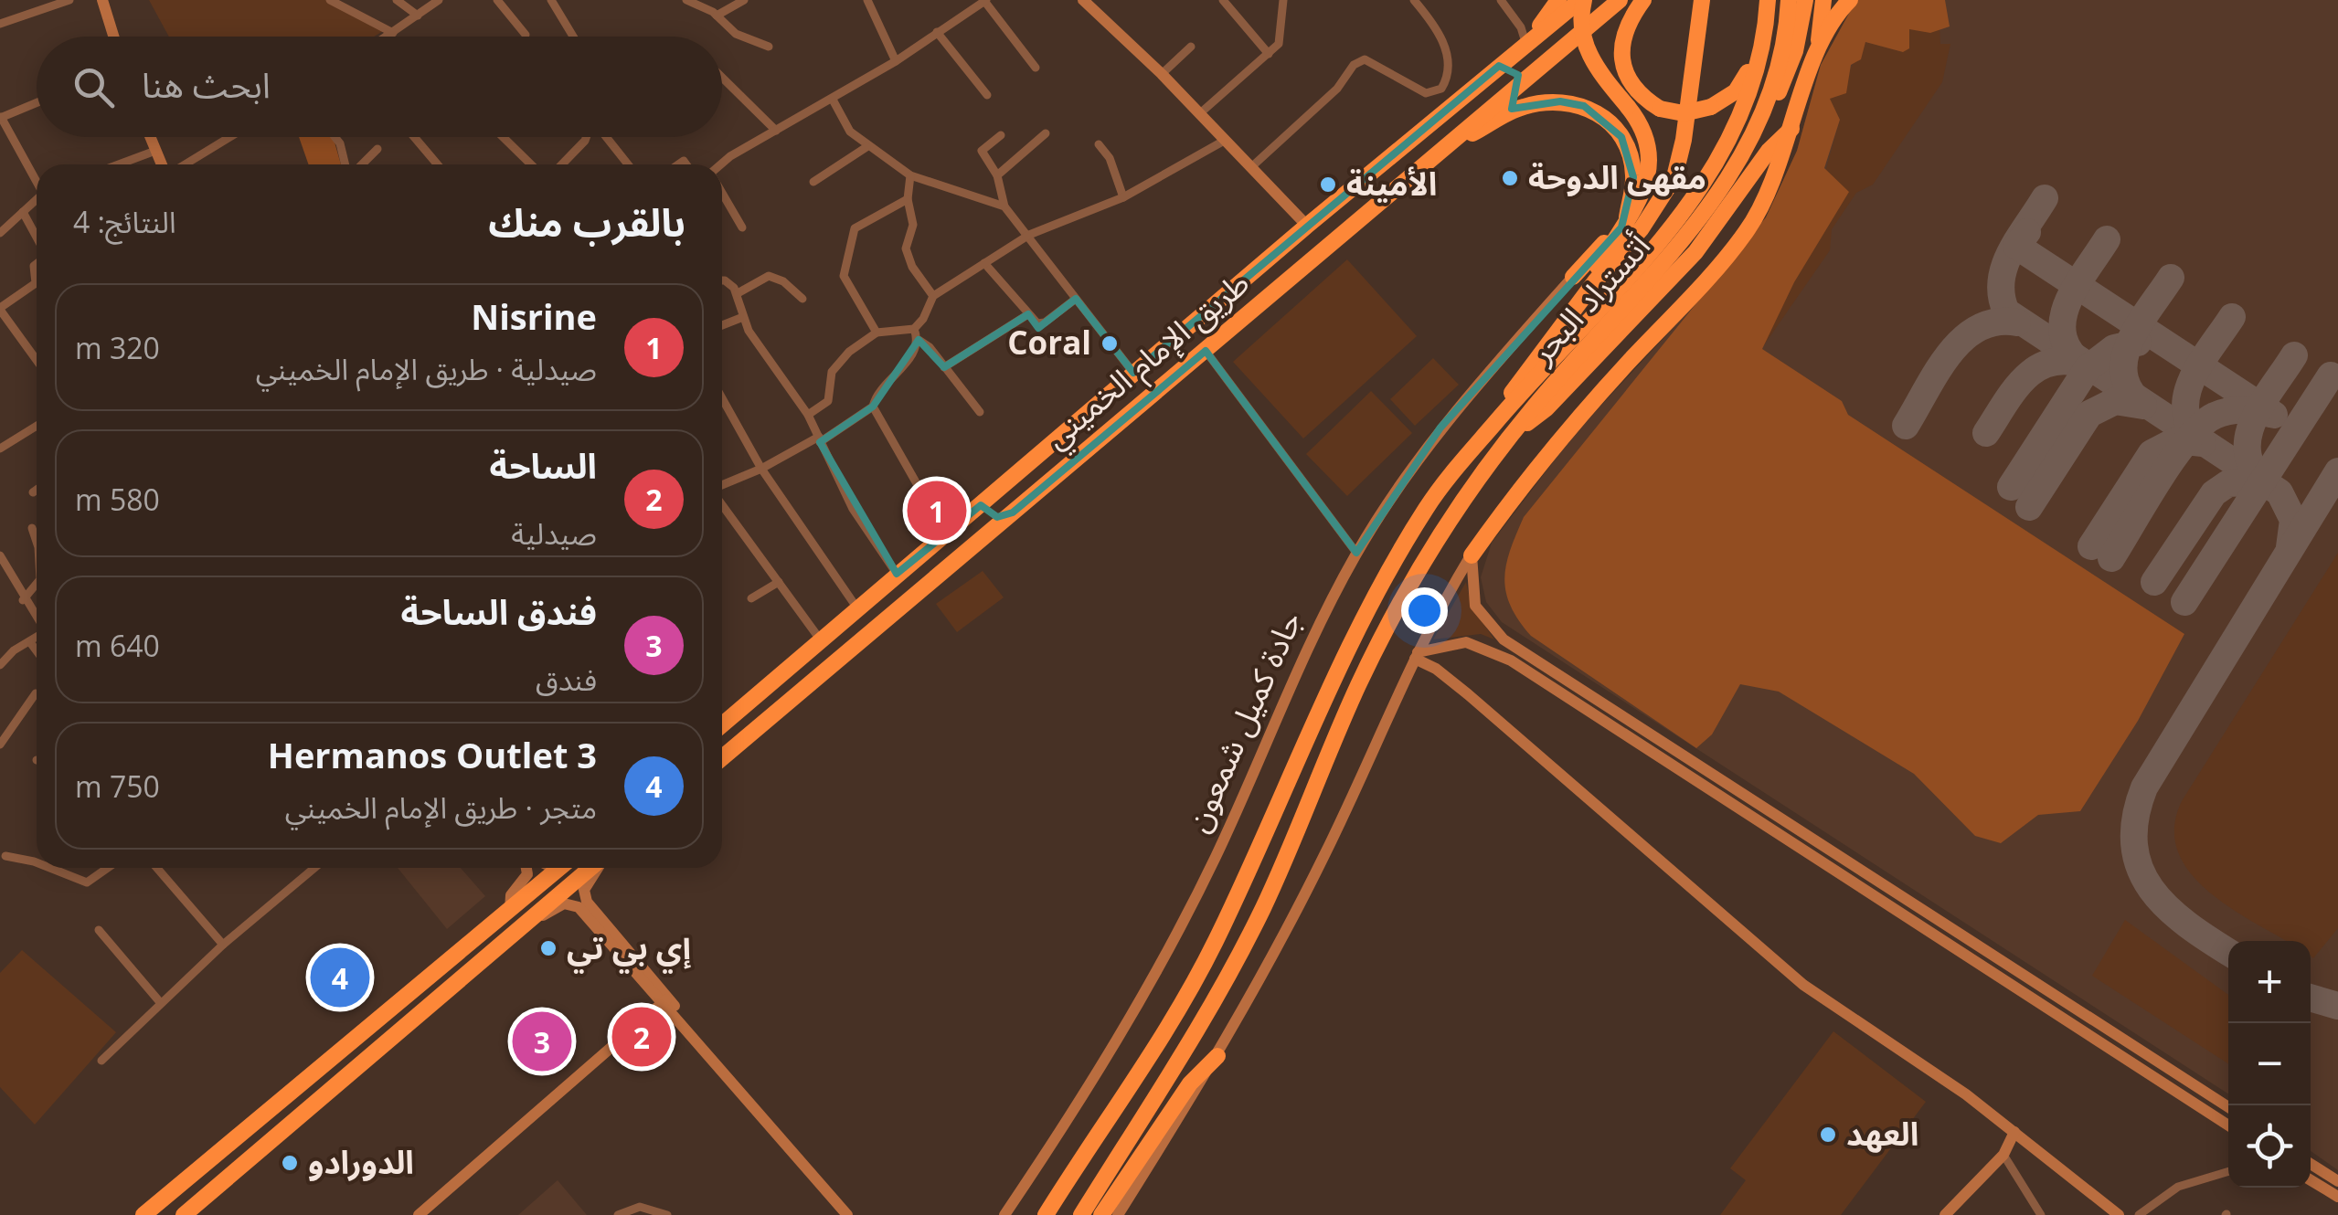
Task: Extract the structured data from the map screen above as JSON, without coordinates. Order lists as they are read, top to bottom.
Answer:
{
  "streets": {
    "highway": ["أتستراد البحر", "طريق الإمام الخميني", "جادة كميل شمعون"]
  },
  "crossings": [
    ["أتستراد البحر", "جادة كميل شمعون"]
  ],
  "places": [
    "مقهى الدوحة",
    "الأمينة",
    "Coral",
    "إي بي تي",
    "العهد",
    "الدورادو"
  ],
  "page": {
    "search": "ابحث هنا",
    "heading": ["بالقرب منك", "النتائج: 4"],
    "list": [
      {
        "mark": "1",
        "name": "Nisrine",
        "note": "صيدلية · طريق الإمام الخميني",
        "value": "320 m"
      },
      {
        "mark": "2",
        "name": "الساحة",
        "note": "صيدلية",
        "value": "580 m"
      },
      {
        "mark": "3",
        "name": "فندق الساحة",
        "note": "فندق",
        "value": "640 m"
      },
      {
        "mark": "4",
        "name": "3 Hermanos Outlet",
        "note": "متجر · طريق الإمام الخميني",
        "value": "750 m"
      }
    ],
    "pins": [
      "1",
      "4",
      "2",
      "3"
    ],
    "map_buttons": ["+", "−"]
  }
}
